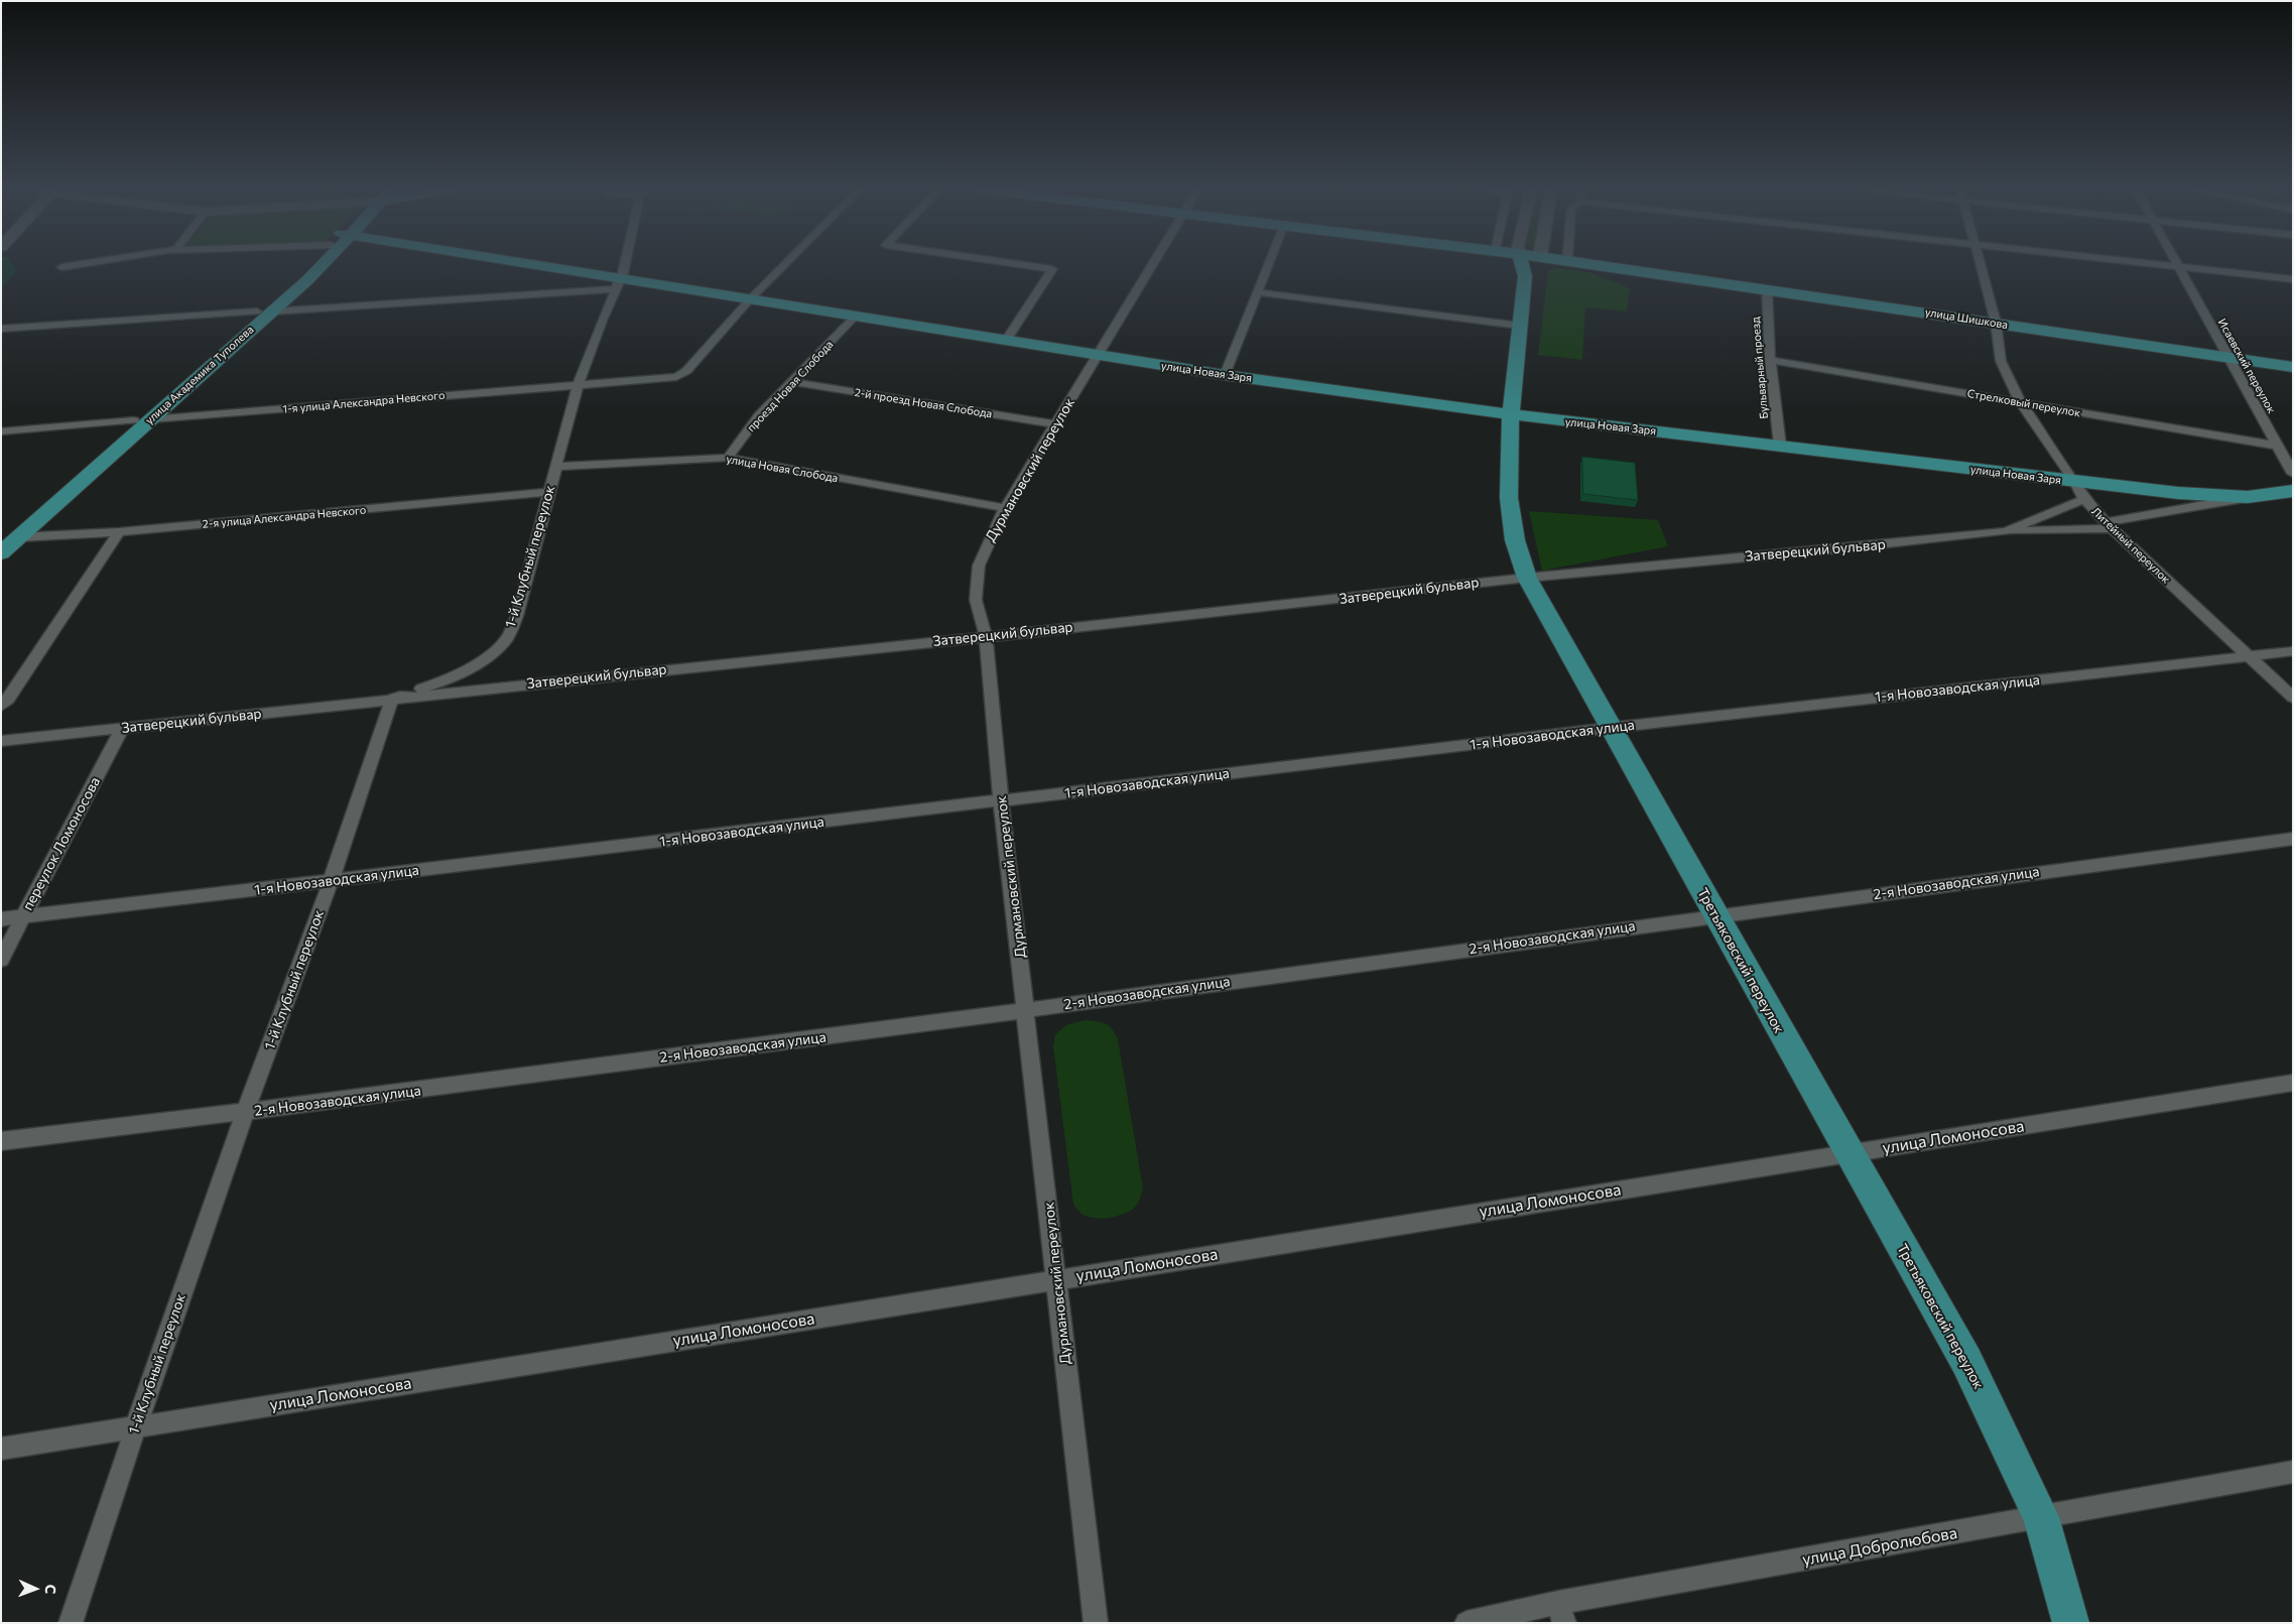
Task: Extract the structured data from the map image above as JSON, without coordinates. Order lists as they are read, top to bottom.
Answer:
{
  "streets": {
    "main road": [
      "улица Шишкова",
      "улица Новая Заря",
      "улица Академика Туполева",
      "Затверецкий бульвар",
      "Третьяковский переулок"
    ],
    "street": [
      "Исаевский переулок",
      "Бульварный проезд",
      "проезд Новая Слобода",
      "1-я улица Александра Невского",
      "2-й проезд Новая Слобода",
      "Стрелковый переулок",
      "улица Новая Слобода",
      "Дурмановский переулок",
      "2-я улица Александра Невского",
      "Литейный переулок",
      "1-й Клубный переулок",
      "1-я Новозаводская улица",
      "переулок Ломоносова",
      "2-я Новозаводская улица",
      "улица Ломоносова",
      "улица Добролюбова"
    ]
  },
  "crossings": [
    ["улица Шишкова", "Исаевский переулок"],
    ["улица Шишкова", "Бульварный проезд"],
    ["улица Шишкова", "Литейный переулок"],
    ["Исаевский переулок", "Стрелковый переулок"],
    ["Бульварный проезд", "улица Новая Заря"],
    ["Бульварный проезд", "Стрелковый переулок"],
    ["улица Новая Заря", "проезд Новая Слобода"],
    ["улица Новая Заря", "1-я улица Александра Невского"],
    ["улица Новая Заря", "Дурмановский переулок"],
    ["улица Новая Заря", "Литейный переулок"],
    ["улица Новая Заря", "Затверецкий бульвар"],
    ["улица Новая Заря", "1-й Клубный переулок"],
    ["улица Новая Заря", "Третьяковский переулок"],
    ["улица Академика Туполева", "1-я улица Александра Невского"],
    ["улица Академика Туполева", "2-я улица Александра Невского"],
    ["проезд Новая Слобода", "2-й проезд Новая Слобода"],
    ["проезд Новая Слобода", "улица Новая Слобода"],
    ["1-я улица Александра Невского", "1-й Клубный переулок"],
    ["2-й проезд Новая Слобода", "Дурмановский переулок"],
    ["Стрелковый переулок", "Литейный переулок"],
    ["улица Новая Слобода", "Дурмановский переулок"],
    ["улица Новая Слобода", "1-й Клубный переулок"],
    ["Дурмановский переулок", "Затверецкий бульвар"],
    ["Дурмановский переулок", "1-я Новозаводская улица"],
    ["Дурмановский переулок", "2-я Новозаводская улица"],
    ["Дурмановский переулок", "улица Ломоносова"],
    ["2-я улица Александра Невского", "1-й Клубный переулок"],
    ["Литейный переулок", "Затверецкий бульвар"],
    ["Литейный переулок", "1-я Новозаводская улица"],
    ["Затверецкий бульвар", "1-й Клубный переулок"],
    ["Затверецкий бульвар", "переулок Ломоносова"],
    ["Затверецкий бульвар", "Третьяковский переулок"],
    ["1-й Клубный переулок", "1-я Новозаводская улица"],
    ["1-й Клубный переулок", "2-я Новозаводская улица"],
    ["1-й Клубный переулок", "улица Ломоносова"],
    ["1-я Новозаводская улица", "переулок Ломоносова"],
    ["1-я Новозаводская улица", "Третьяковский переулок"],
    ["2-я Новозаводская улица", "Третьяковский переулок"],
    ["Третьяковский переулок", "улица Ломоносова"],
    ["Третьяковский переулок", "улица Добролюбова"]
  ],
  "north": "right"
}
